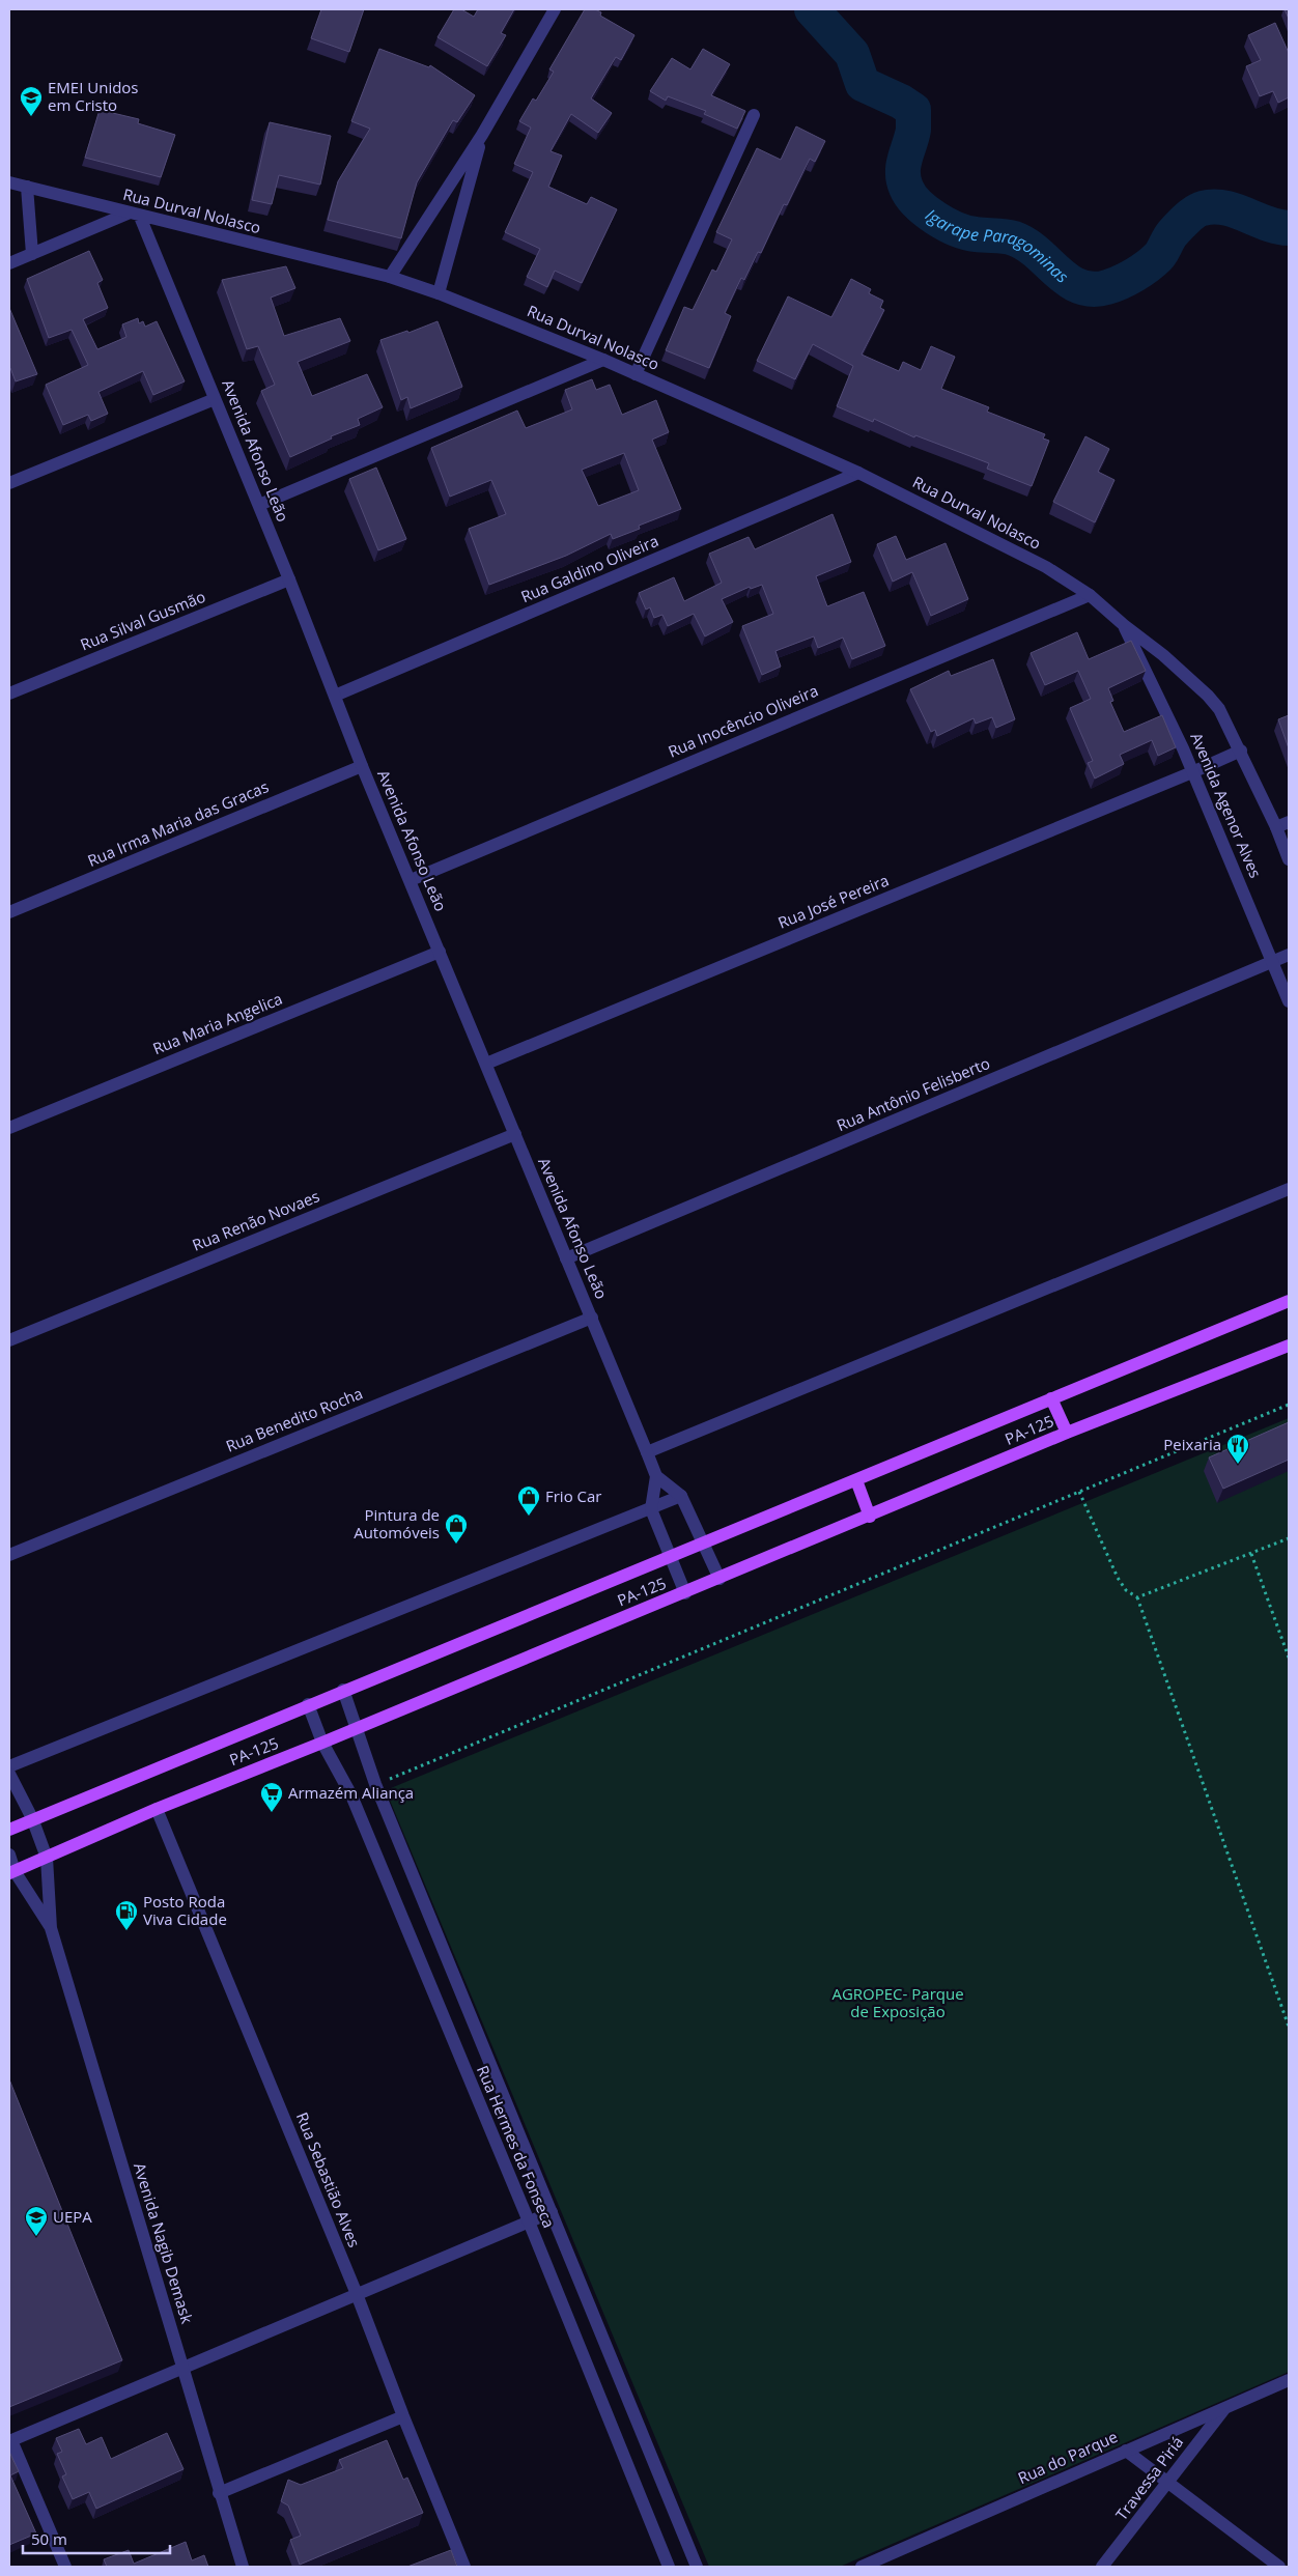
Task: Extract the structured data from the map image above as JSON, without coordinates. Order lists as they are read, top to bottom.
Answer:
{
  "streets": {
    "main road": ["PA-125"],
    "street": [
      "Rua Durval Nolasco",
      "Avenida Afonso Leão",
      "Rua Galdino Oliveira",
      "Rua Silval Gusmão",
      "Rua Inocêncio Oliveira",
      "Avenida Agenor Alves",
      "Rua Irma Maria das Gracas",
      "Rua José Pereira",
      "Rua Maria Angelica",
      "Rua Antônio Felisberto",
      "Rua Renão Novaes",
      "Rua Benedito Rocha",
      "Rua Hermes da Fonseca",
      "Rua Sebastião Alves",
      "Avenida Nagib Demask",
      "Rua do Parque",
      "Travessa Piriá"
    ]
  },
  "crossings": [
    ["Rua Durval Nolasco", "Avenida Afonso Leão"],
    ["Rua Durval Nolasco", "Rua Galdino Oliveira"],
    ["Rua Durval Nolasco", "Rua Inocêncio Oliveira"],
    ["Rua Durval Nolasco", "Avenida Agenor Alves"],
    ["Rua Durval Nolasco", "Rua José Pereira"],
    ["Avenida Afonso Leão", "Rua Galdino Oliveira"],
    ["Avenida Afonso Leão", "Rua Silval Gusmão"],
    ["Avenida Afonso Leão", "Rua Inocêncio Oliveira"],
    ["Avenida Afonso Leão", "Rua Irma Maria das Gracas"],
    ["Avenida Afonso Leão", "Rua José Pereira"],
    ["Avenida Afonso Leão", "Rua Maria Angelica"],
    ["Avenida Afonso Leão", "Rua Antônio Felisberto"],
    ["Avenida Afonso Leão", "Rua Renão Novaes"],
    ["Avenida Afonso Leão", "Rua Benedito Rocha"],
    ["Avenida Agenor Alves", "Rua José Pereira"],
    ["Avenida Agenor Alves", "Rua Antônio Felisberto"],
    ["PA-125", "Rua Hermes da Fonseca"],
    ["PA-125", "Rua Sebastião Alves"],
    ["PA-125", "Avenida Nagib Demask"],
    ["Rua do Parque", "Travessa Piriá"]
  ],
  "water": ["Igarape Paragominas"],
  "parks": ["AGROPEC- Parque de Exposição"],
  "places": {
    "school or university": ["EMEI Unidos em Cristo", "UEPA"],
    "restaurant": ["Peixaria"],
    "shop": ["Frio Car", "Pintura de Automóveis"],
    "supermarket": ["Armazém Aliança"],
    "fuel station": ["Posto Roda Viva Cidade"]
  },
  "scale_bar": "50 m"
}
